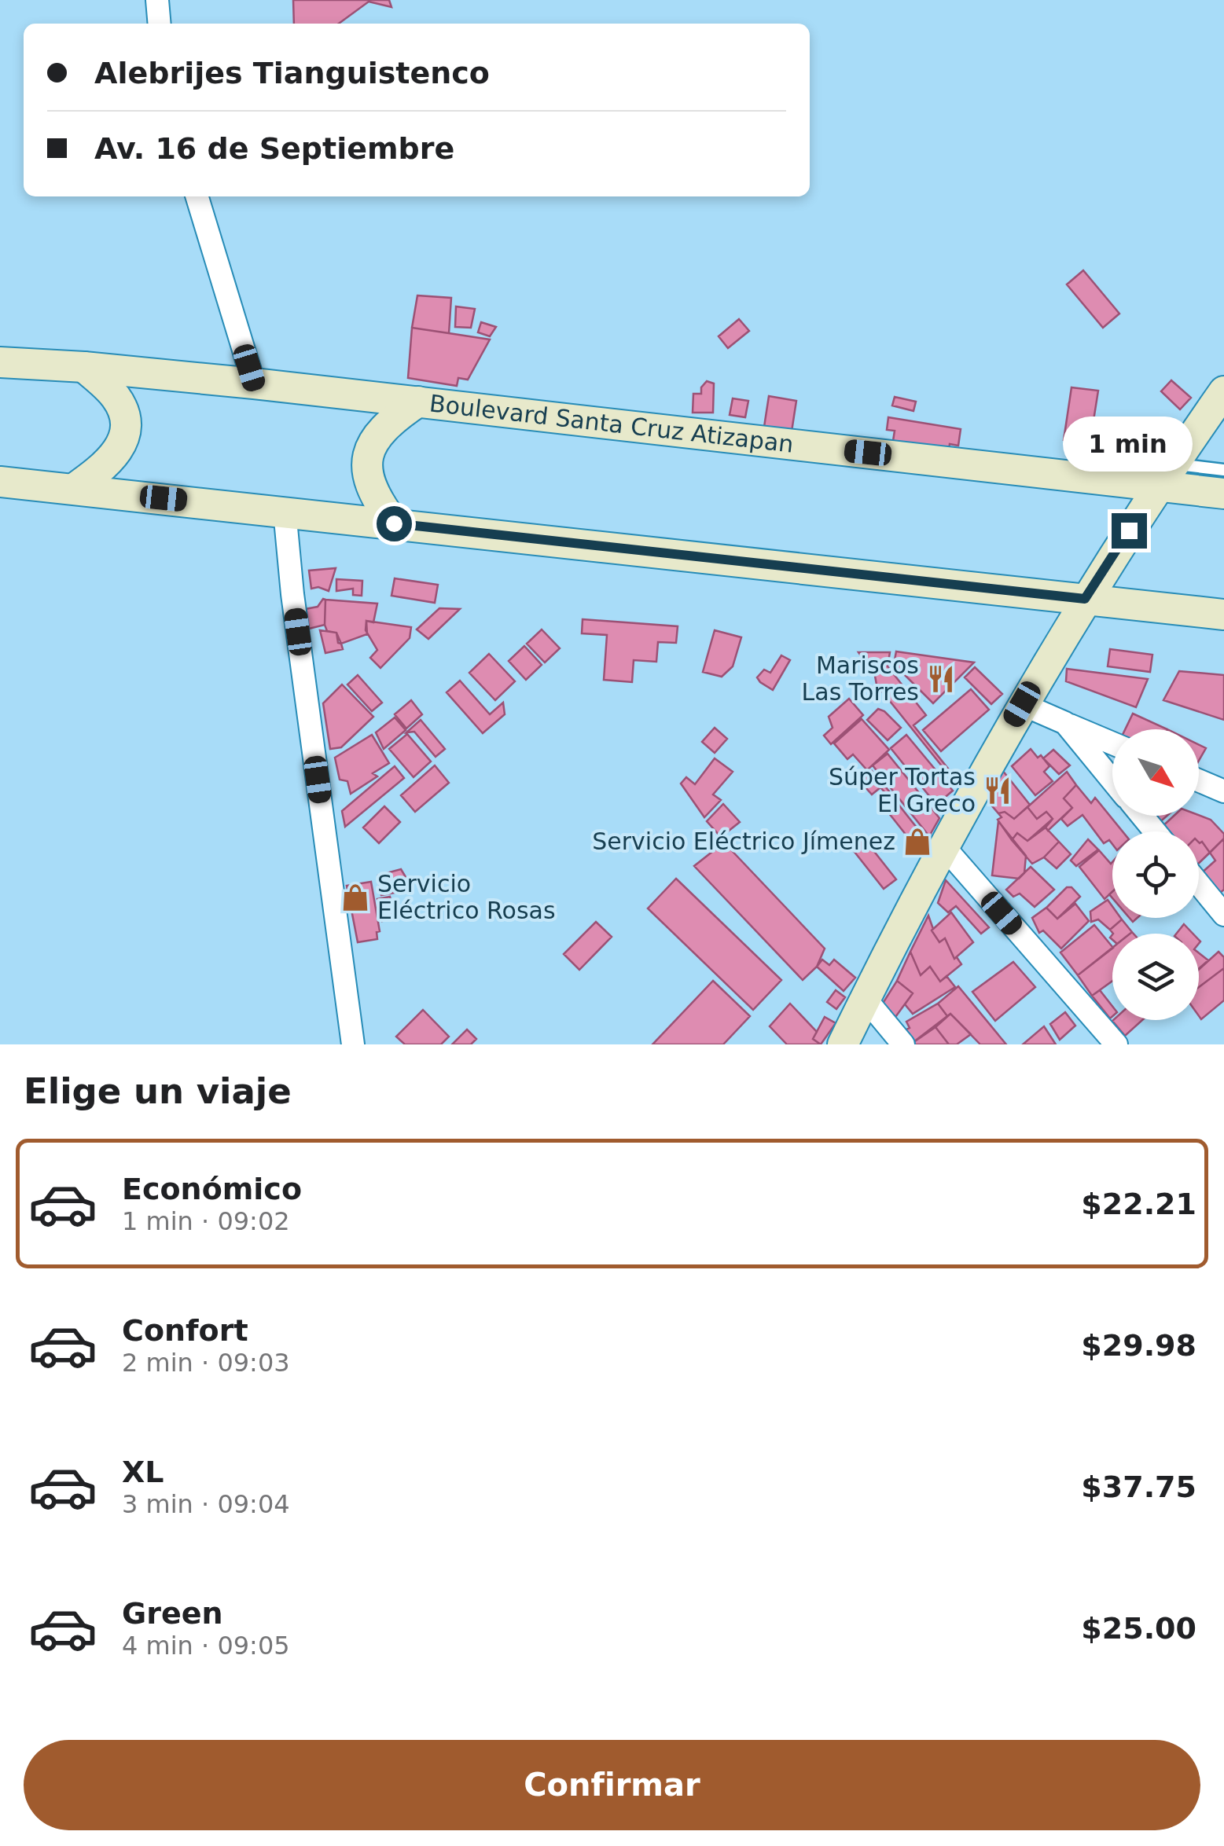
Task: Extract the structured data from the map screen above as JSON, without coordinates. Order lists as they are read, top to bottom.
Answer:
{
  "streets": {
    "main road": ["Boulevard Santa Cruz Atizapan"]
  },
  "places": {
    "restaurant": ["Mariscos Las Torres", "Súper Tortas El Greco"],
    "shop": ["Servicio Eléctrico Jímenez", "Servicio Eléctrico Rosas"]
  },
  "north": "bottom right",
  "page": {
    "banner": ["Alebrijes Tianguistenco", "Av. 16 de Septiembre"],
    "bubble": "1 min",
    "heading": "Elige un viaje",
    "list": [
      {
        "name": "Económico",
        "note": "1 min · 09:02",
        "value": "$22.21"
      },
      {
        "name": "Confort",
        "note": "2 min · 09:03",
        "value": "$29.98"
      },
      {
        "name": "XL",
        "note": "3 min · 09:04",
        "value": "$37.75"
      },
      {
        "name": "Green",
        "note": "4 min · 09:05",
        "value": "$25.00"
      }
    ],
    "buttons": "Confirmar"
  }
}
